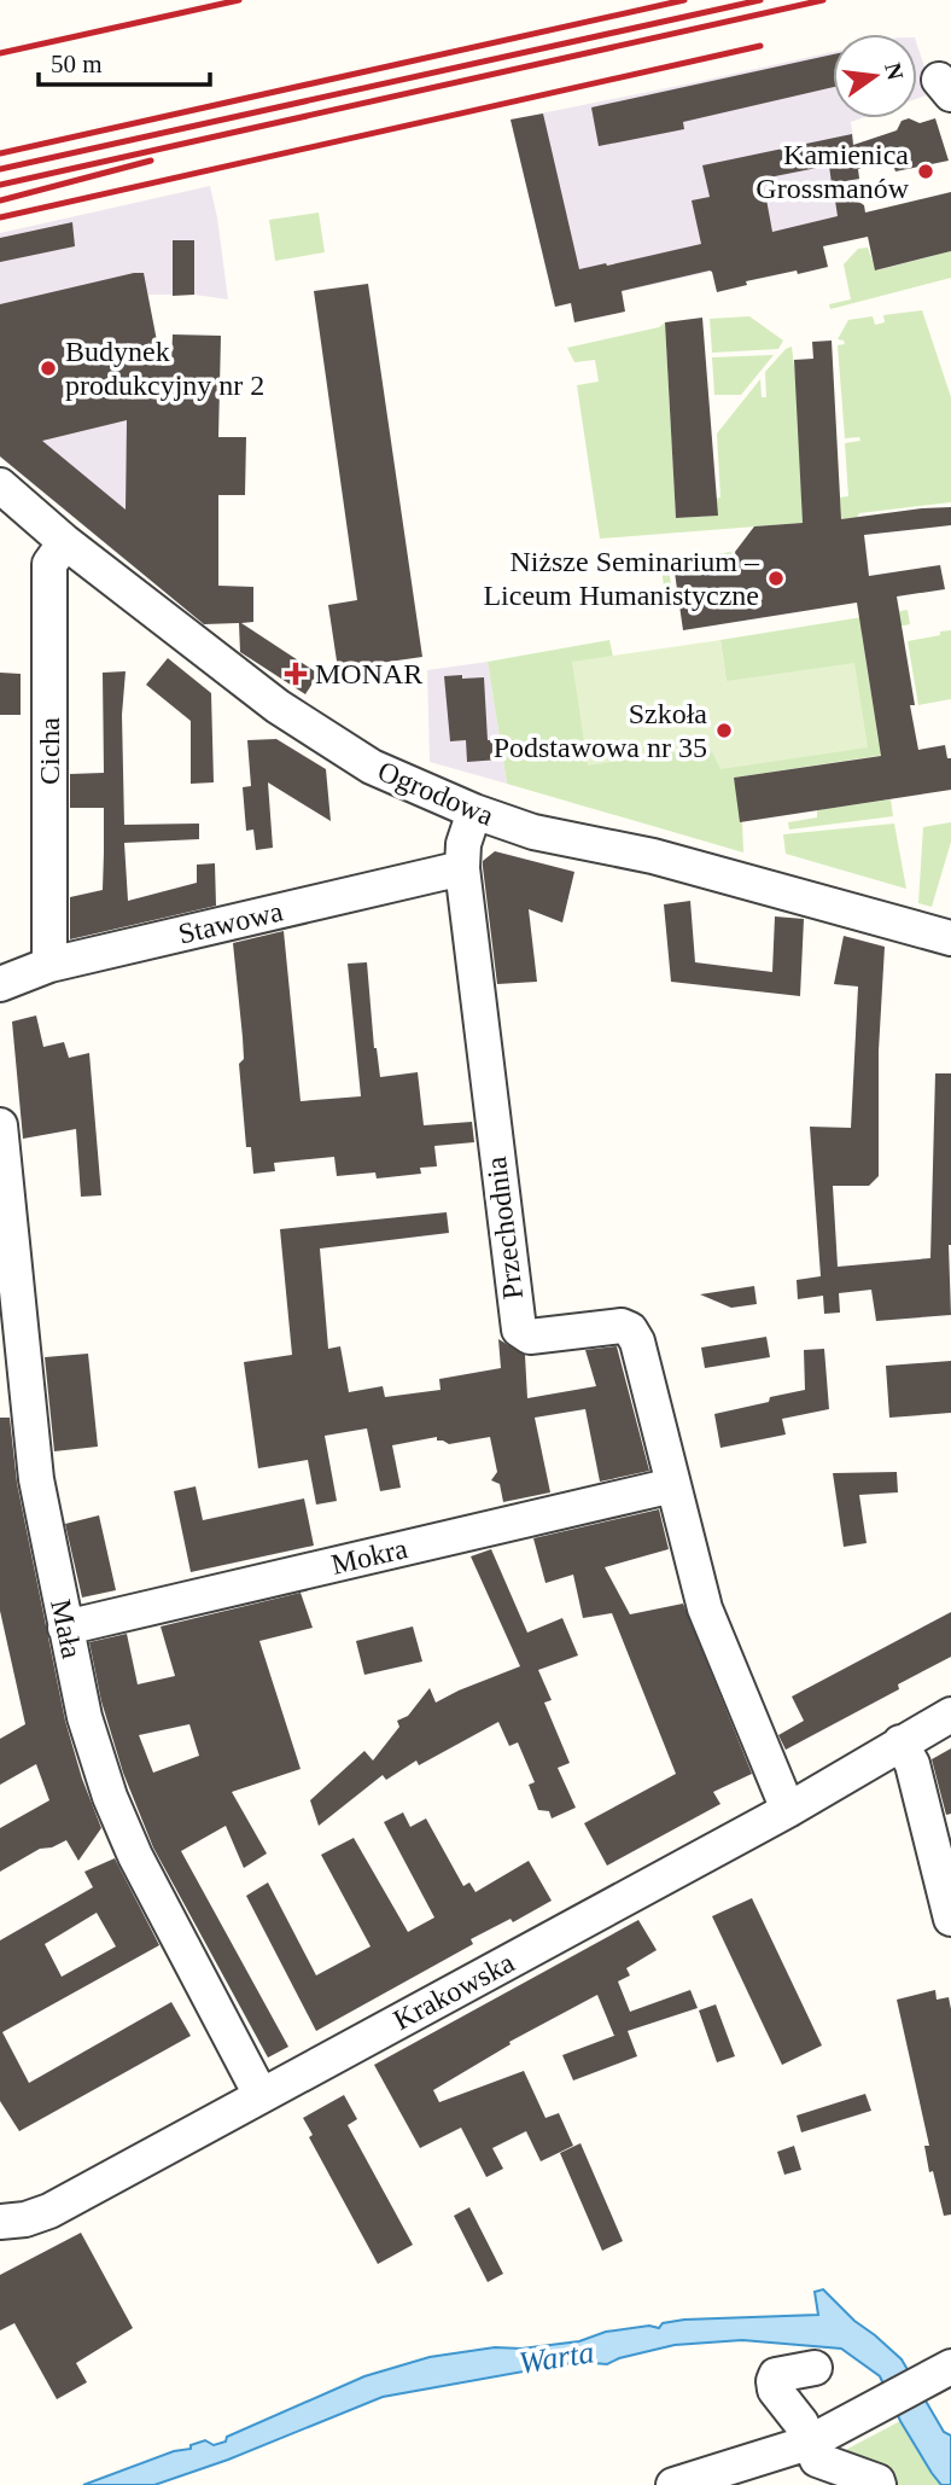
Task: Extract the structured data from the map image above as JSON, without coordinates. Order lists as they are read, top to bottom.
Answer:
{
  "streets": {
    "street": [
      "Cicha",
      "Ogrodowa",
      "Stawowa",
      "Przechodnia",
      "Mokra",
      "Mała",
      "Krakowska"
    ]
  },
  "crossings": [
    ["Cicha", "Ogrodowa"],
    ["Cicha", "Stawowa"],
    ["Ogrodowa", "Przechodnia"],
    ["Stawowa", "Przechodnia"],
    ["Przechodnia", "Mokra"],
    ["Przechodnia", "Krakowska"],
    ["Mokra", "Mała"],
    ["Mała", "Krakowska"]
  ],
  "water": ["Warta"],
  "places": {
    "other": [
      "Kamienica Grossmanów",
      "Budynek produkcyjny nr 2",
      "Niższe Seminarium – Liceum Humanistyczne",
      "Szkoła Podstawowa nr 35"
    ],
    "health": ["MONAR"]
  },
  "scale_bar": "50 m",
  "north": "right"
}
